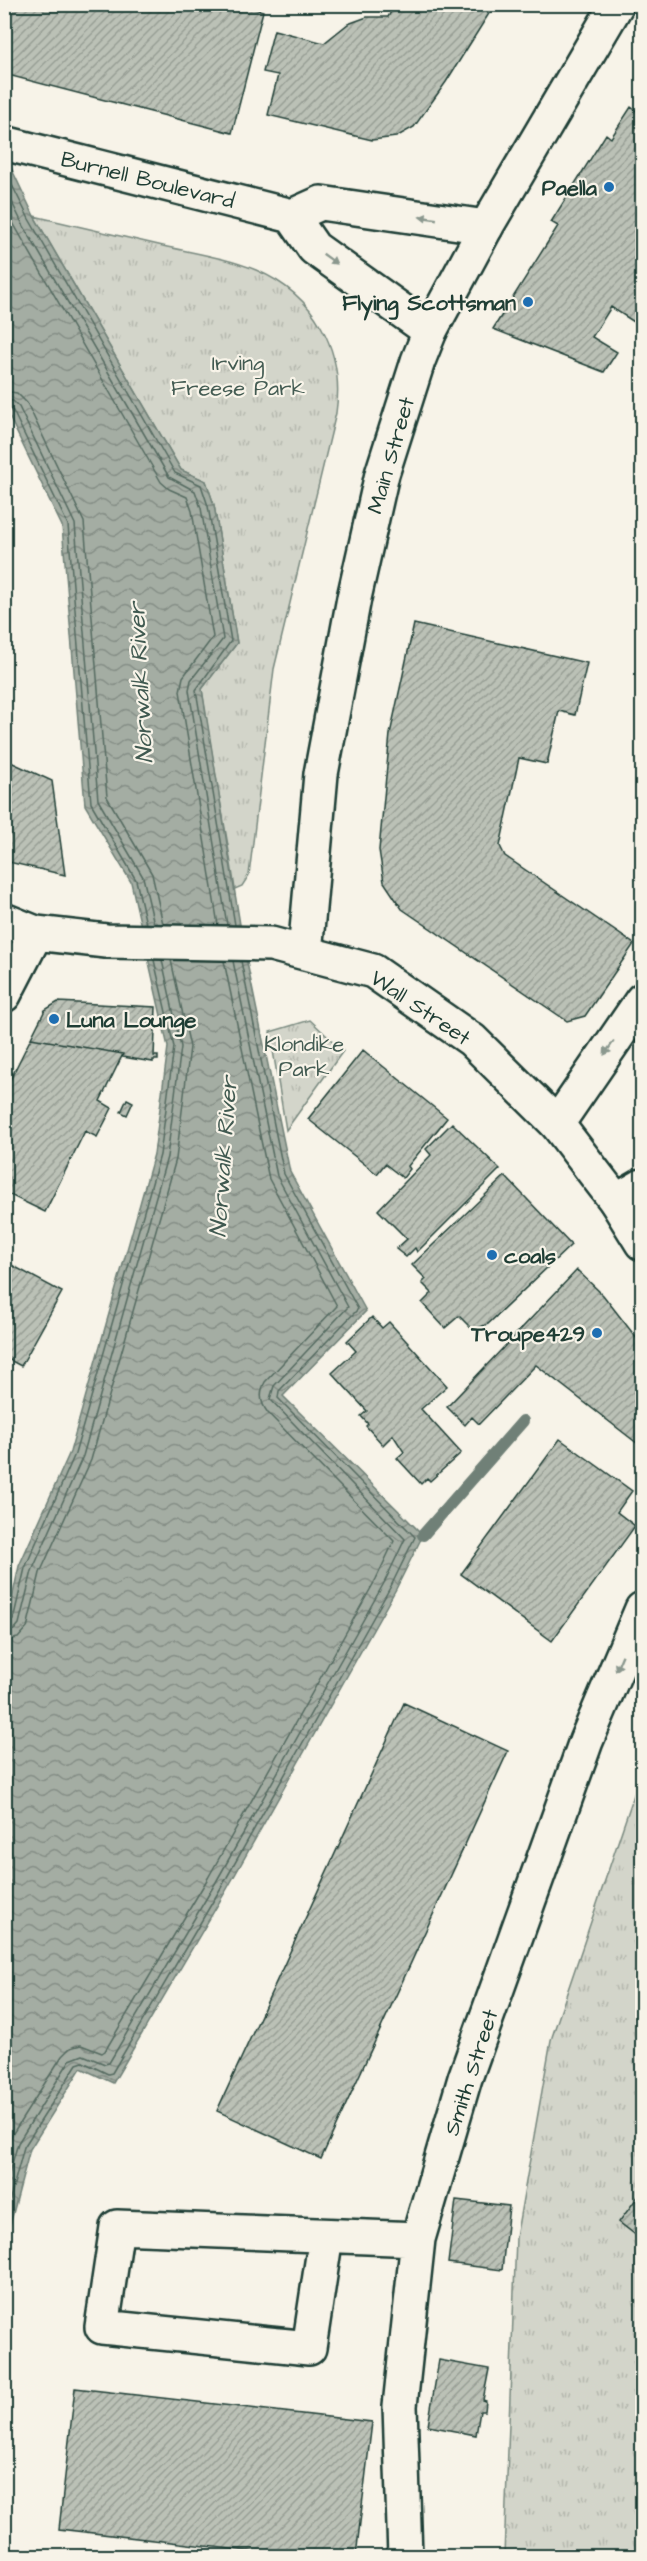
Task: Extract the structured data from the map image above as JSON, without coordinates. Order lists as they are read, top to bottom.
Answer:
{
  "streets": {
    "main road": [
      "Burnell Boulevard",
      "Main Street",
      "Wall Street",
      "Smith Street"
    ]
  },
  "crossings": [
    ["Main Street", "Wall Street"]
  ],
  "one_way": ["Smith Street"],
  "water": ["Norwalk River"],
  "parks": ["Irving Freese Park", "Klondike Park"],
  "places": [
    "Paella",
    "Flying Scottsman",
    "Luna Lounge",
    "coals",
    "Troupe429"
  ]
}
